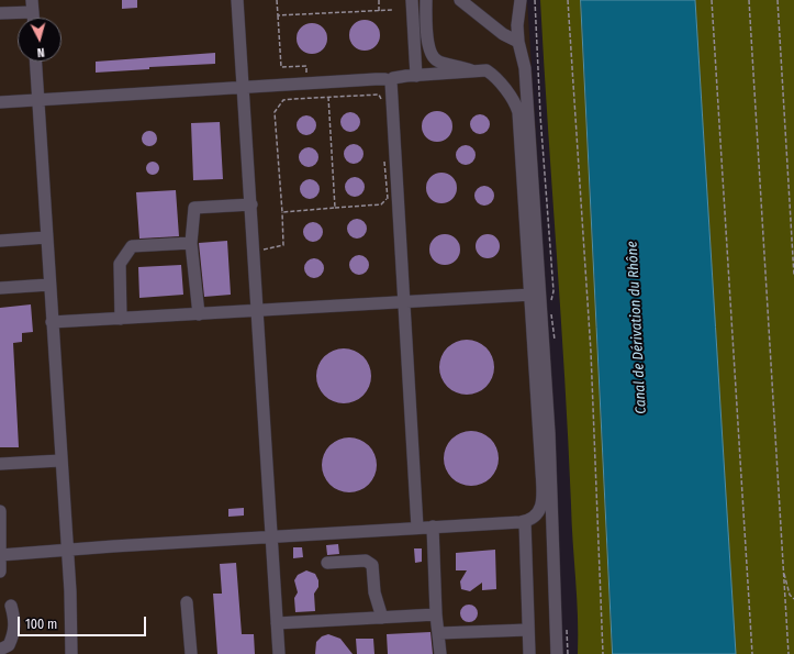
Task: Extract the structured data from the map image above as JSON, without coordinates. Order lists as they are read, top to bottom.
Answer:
{
  "water": ["Canal de Dérivation du Rhône"],
  "scale_bar": "100 m",
  "north": "bottom"
}
